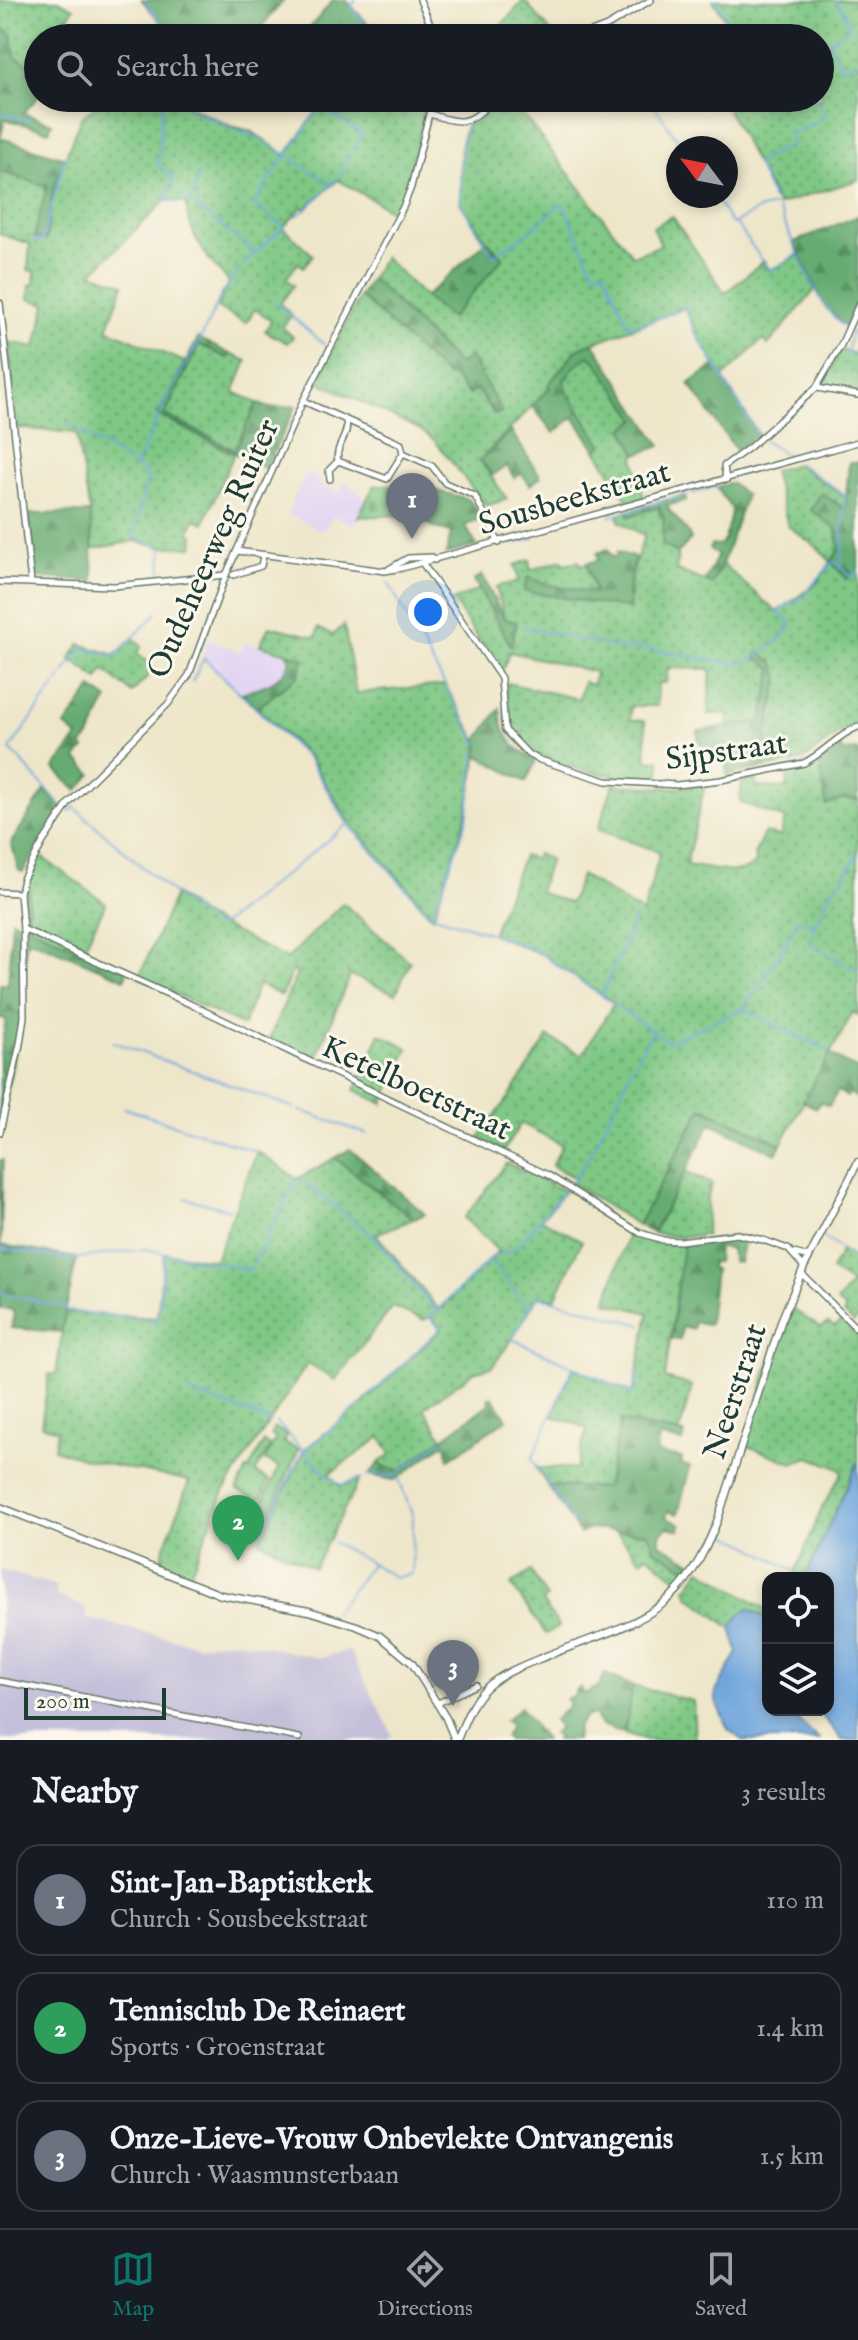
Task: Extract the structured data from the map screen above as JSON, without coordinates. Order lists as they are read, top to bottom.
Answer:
{
  "streets": {
    "street": [
      "Sousbeekstraat",
      "Oudeheerweg Ruiter",
      "Sijpstraat",
      "Ketelboetstraat",
      "Neerstraat"
    ]
  },
  "crossings": [
    ["Sousbeekstraat", "Oudeheerweg Ruiter"],
    ["Sousbeekstraat", "Sijpstraat"],
    ["Oudeheerweg Ruiter", "Ketelboetstraat"],
    ["Ketelboetstraat", "Neerstraat"]
  ],
  "scale_bar": "200 m",
  "north": "top left",
  "page": {
    "search": "Search here",
    "pins": ["1", "2", "3"],
    "scale": "200 m",
    "heading": ["Nearby", "3 results"],
    "list": [
      {
        "mark": "1",
        "name": "Sint-Jan-Baptistkerk",
        "note": "Church · Sousbeekstraat",
        "value": "110 m"
      },
      {
        "mark": "2",
        "name": "Tennisclub De Reinaert",
        "note": "Sports · Groenstraat",
        "value": "1.4 km"
      },
      {
        "mark": "3",
        "name": "Onze-Lieve-Vrouw Onbevlekte Ontvangenis",
        "note": "Church · Waasmunsterbaan",
        "value": "1.5 km"
      }
    ],
    "nav": ["Map", "Directions", "Saved"]
  }
}
